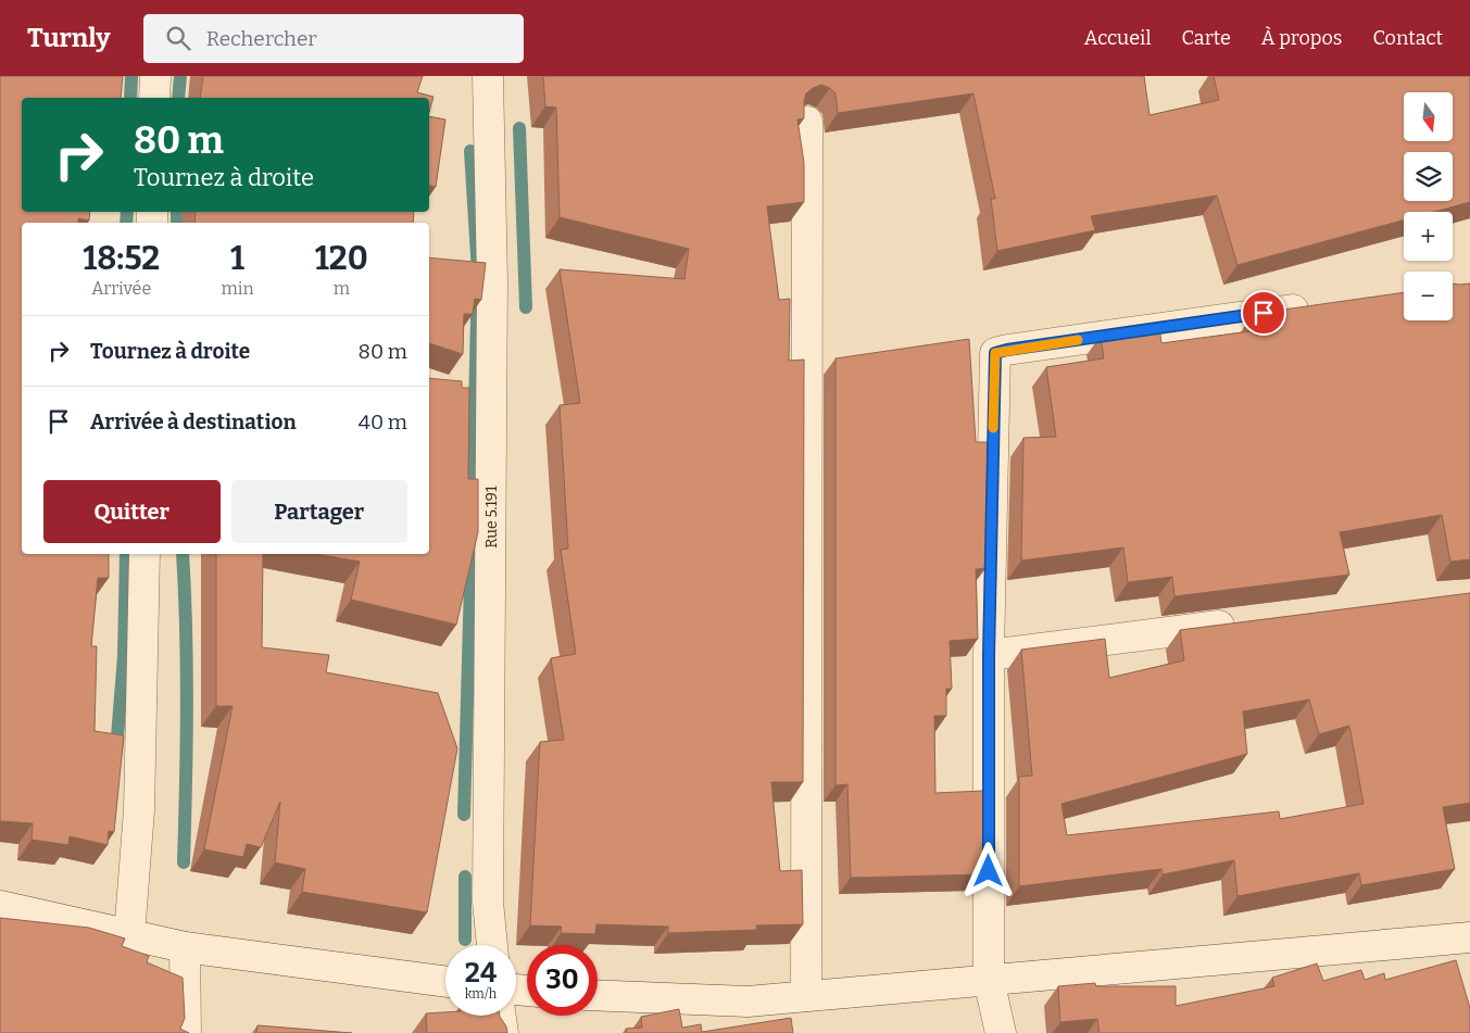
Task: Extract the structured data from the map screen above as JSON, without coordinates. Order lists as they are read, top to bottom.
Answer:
{
  "streets": {
    "street": ["Rue 5.191"]
  },
  "north": "bottom",
  "page": {
    "header": "Turnly",
    "search": "Rechercher",
    "nav": [
      "Accueil",
      "Carte",
      "À propos",
      "Contact"
    ],
    "map_buttons": ["+", "−"],
    "turn": ["80 m", "Tournez à droite"],
    "eta": [
      "18:52",
      "Arrivée",
      "1",
      "min",
      "120",
      "m"
    ],
    "list": [
      {
        "name": "Tournez à droite",
        "value": "80 m"
      },
      {
        "name": "Arrivée à destination",
        "value": "40 m"
      }
    ],
    "buttons": ["Quitter", "Partager"],
    "speed": "24 km/h",
    "limit": "30"
  }
}
